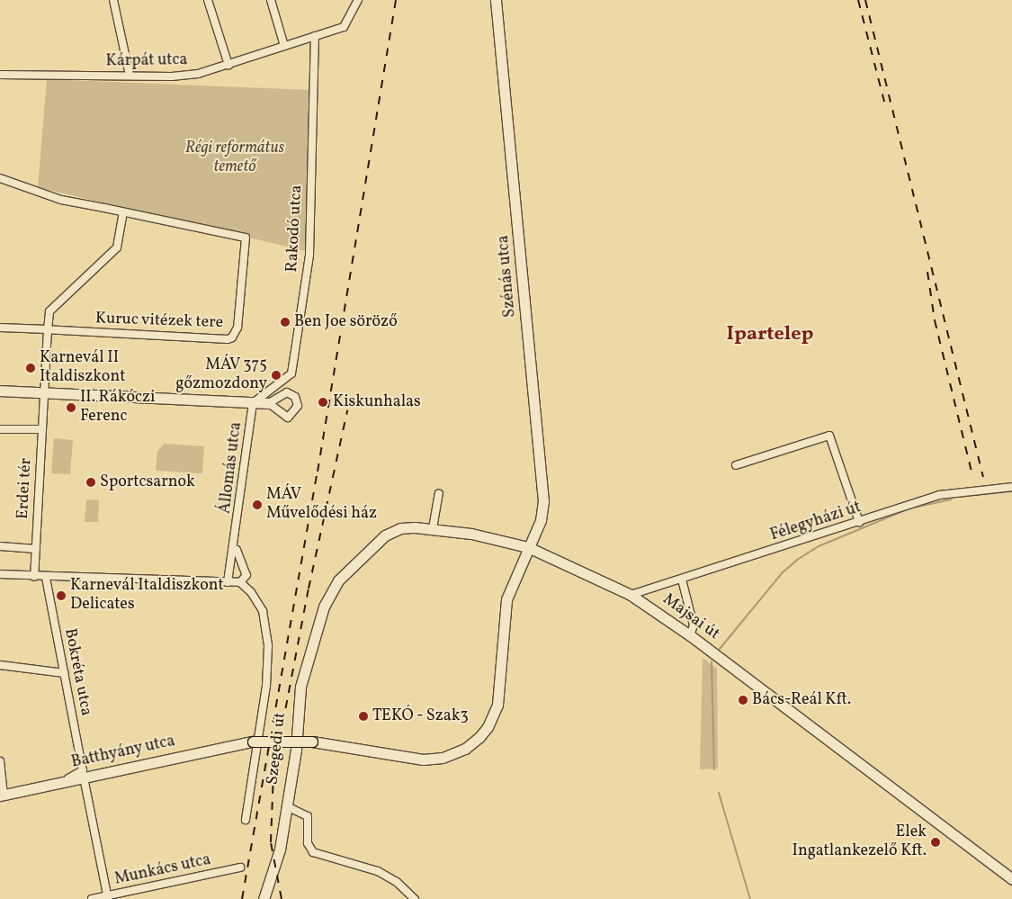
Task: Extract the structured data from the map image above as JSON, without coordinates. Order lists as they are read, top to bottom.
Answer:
{
  "streets": {
    "main road": [
      "Szénás utca",
      "Majsai út",
      "Szegedi út",
      "Batthyány utca"
    ],
    "street": [
      "Kárpát utca",
      "Rakodó utca",
      "Kuruc vitézek tere",
      "Állomás utca",
      "Erdei tér",
      "Félegyházi út",
      "Bokréta utca",
      "Munkács utca"
    ]
  },
  "crossings": [
    ["Kárpát utca", "Rakodó utca"],
    ["Rakodó utca", "Állomás utca"],
    ["Szénás utca", "Majsai út"],
    ["Félegyházi út", "Majsai út"],
    ["Majsai út", "Szegedi út"],
    ["Bokréta utca", "Batthyány utca"],
    ["Bokréta utca", "Munkács utca"]
  ],
  "districts": ["Ipartelep"],
  "parks": ["Régi református temető"],
  "places": [
    "Ben Joe söröző",
    "Karnevál II Italdiszkont",
    "MÁV 375 gőzmozdony",
    "Kiskunhalas",
    "II. Rákóczi Ferenc",
    "Sportcsarnok",
    "MÁV Művelődési ház",
    "Karnevál Italdiszkont Delicates",
    "Bács-Reál Kft.",
    "TEKÓ - Szak3",
    "Elek Ingatlankezelő Kft."
  ]
}
